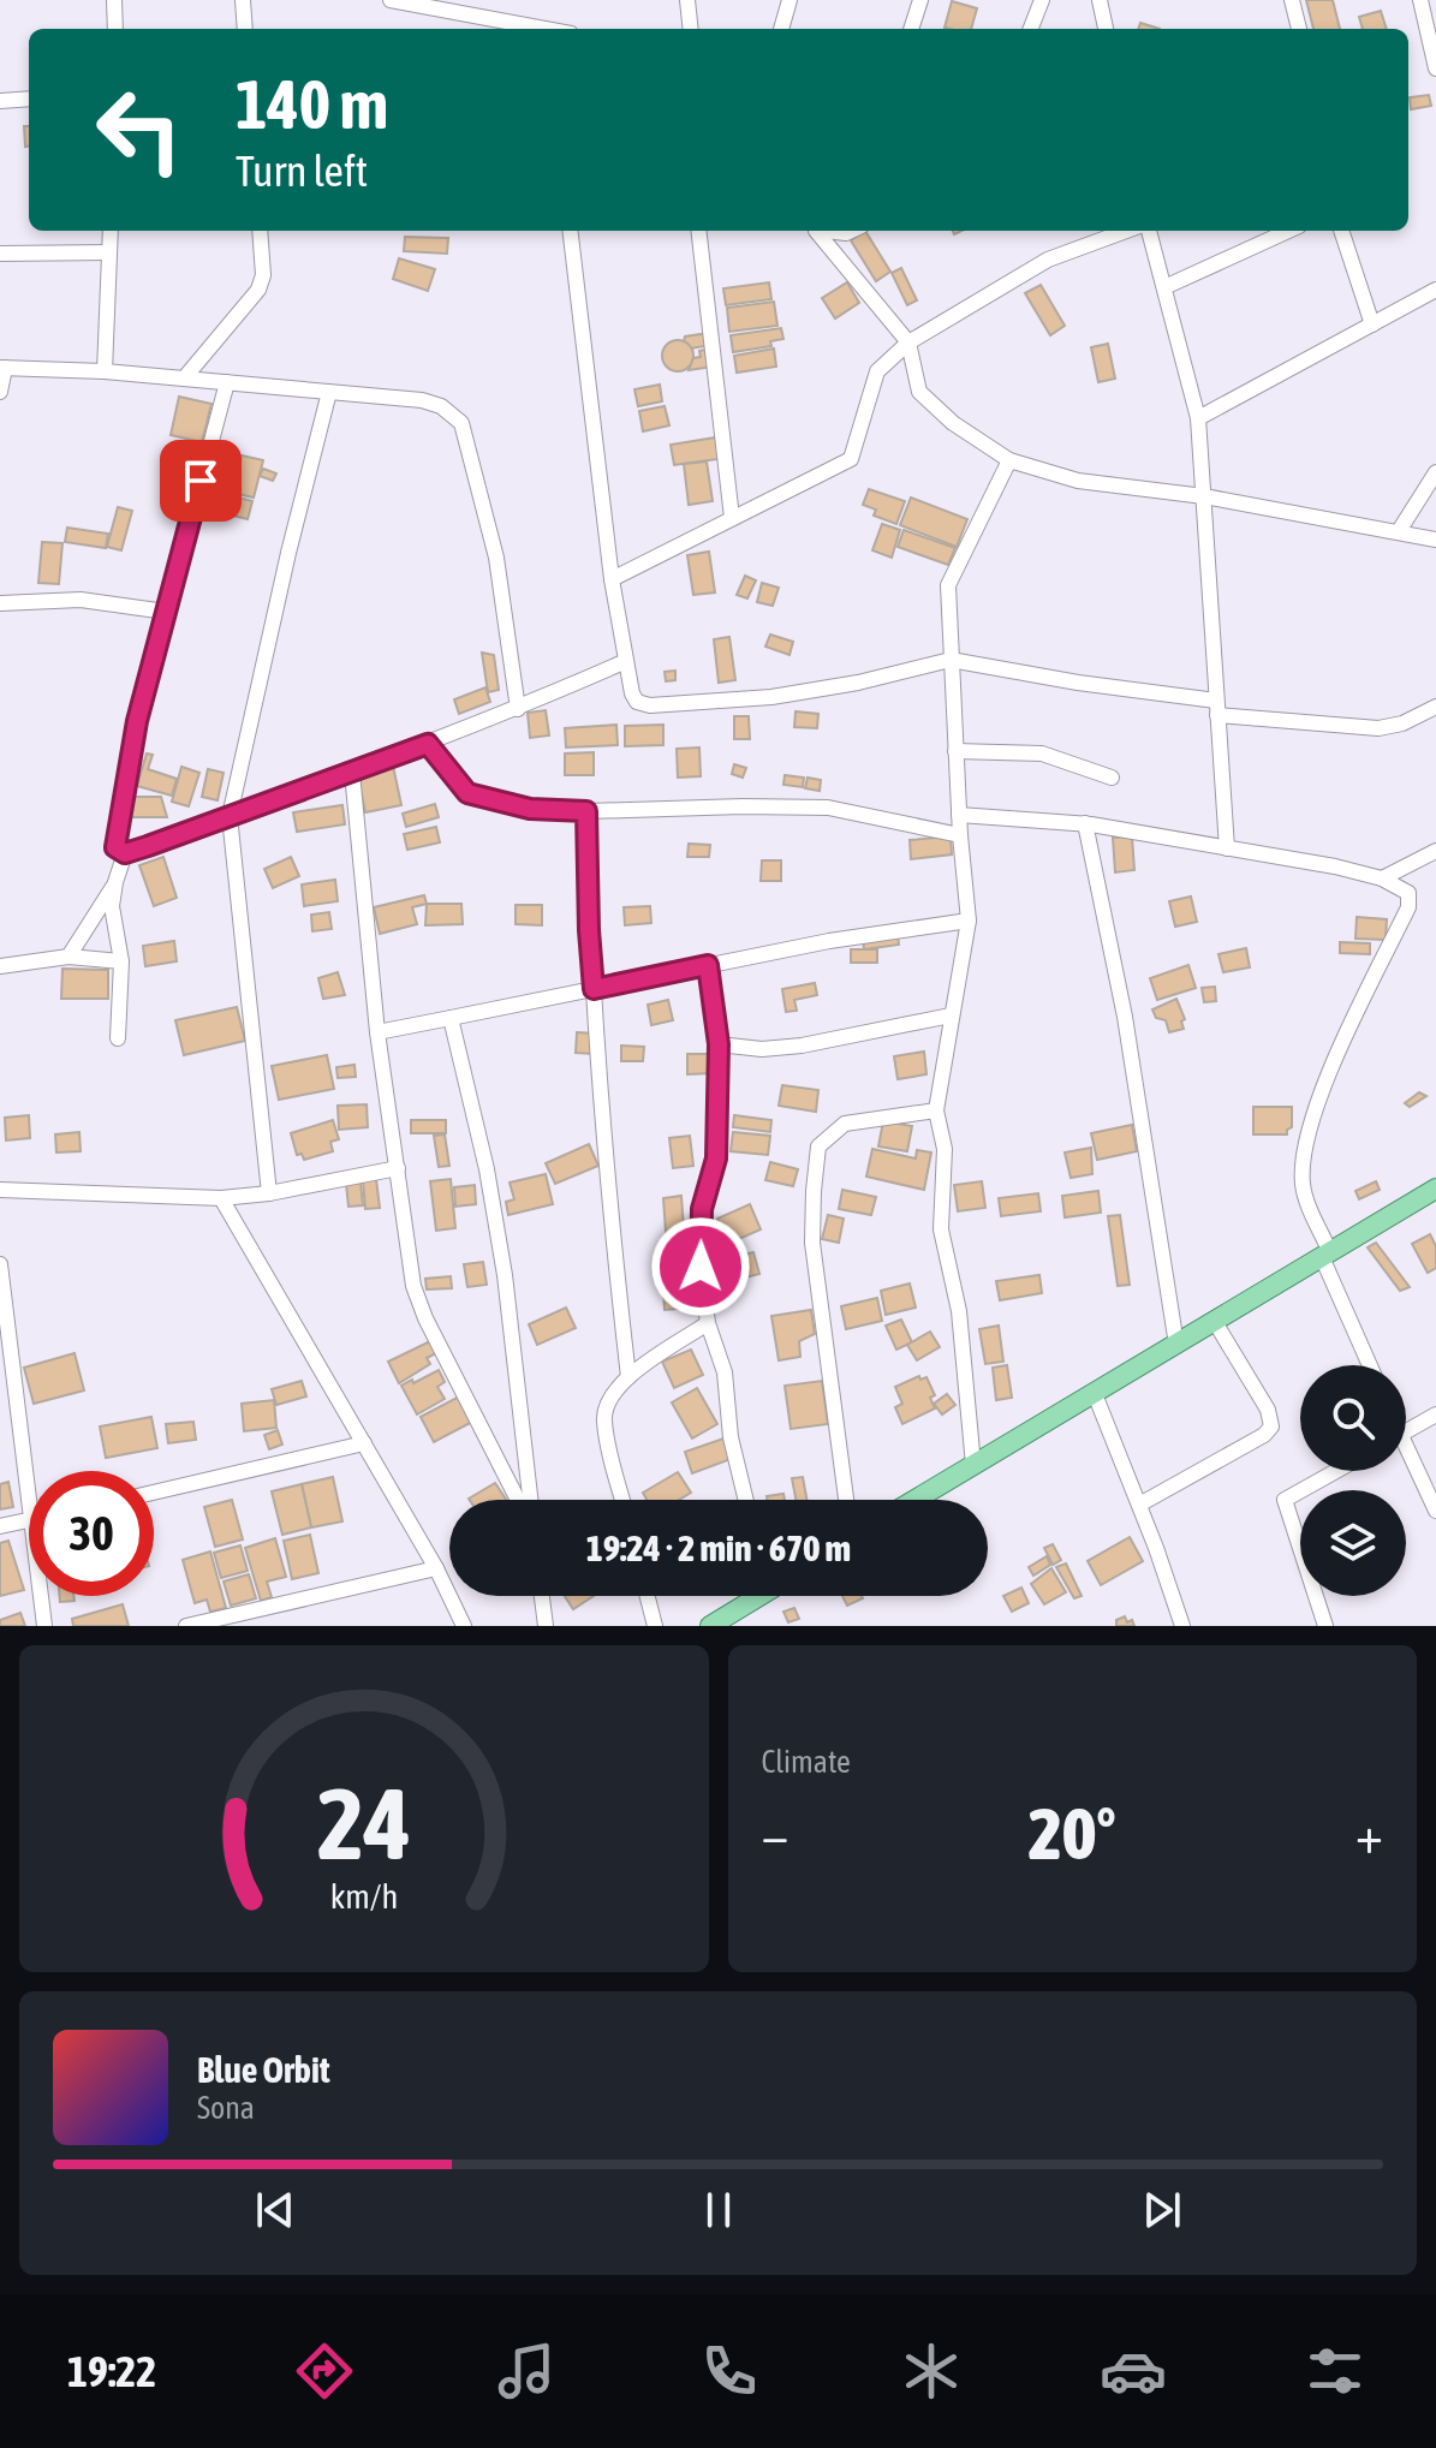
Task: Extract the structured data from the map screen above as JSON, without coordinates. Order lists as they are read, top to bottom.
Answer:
{
  "page": {
    "turn": ["140 m", "Turn left"],
    "limit": "30",
    "trip": "19:24 · 2 min · 670 m",
    "tile": "Climate",
    "heat": ["−", "20°", "+"],
    "song": ["Blue Orbit", "Sona"],
    "tabs": "19:22",
    "gauge": ["24", "km/h"]
  }
}
